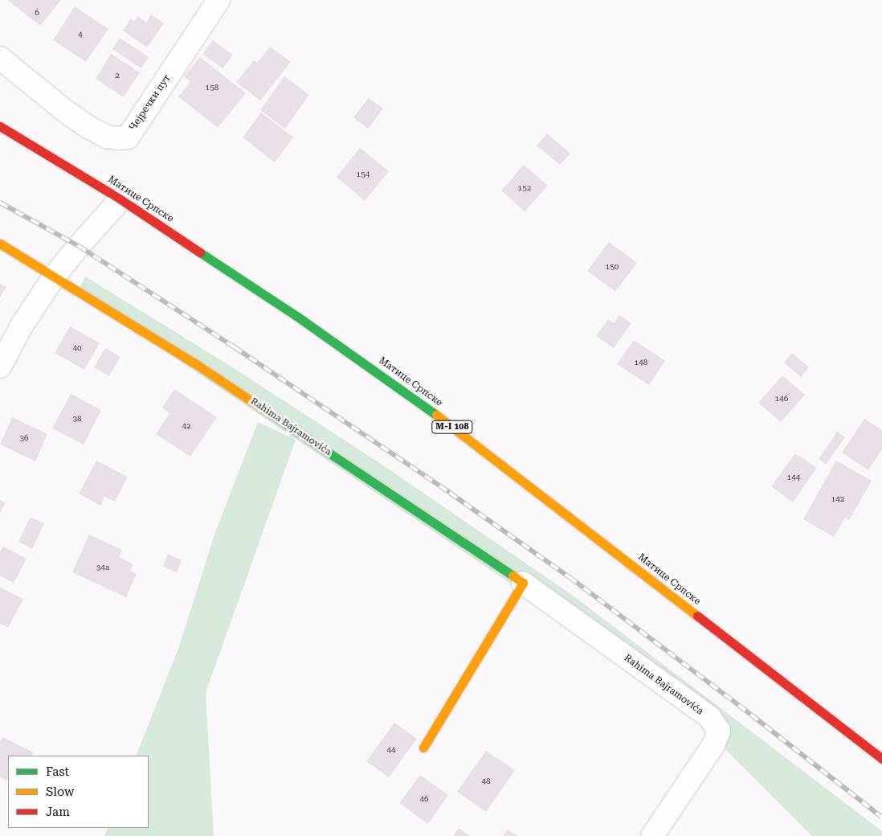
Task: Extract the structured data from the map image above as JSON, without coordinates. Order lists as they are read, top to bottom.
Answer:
{
  "streets": {
    "main road": ["Матице Српске", "Rahima Bajramovića", "M-I 108"],
    "street": ["Чејречки пут"]
  },
  "house_numbers": [
    "6",
    "4",
    "2",
    "158",
    "154",
    "152",
    "150",
    "40",
    "148",
    "146",
    "38",
    "42",
    "36",
    "144",
    "142",
    "34a",
    "44",
    "48",
    "46"
  ],
  "legend": ["Fast", "Slow", "Jam"]
}
